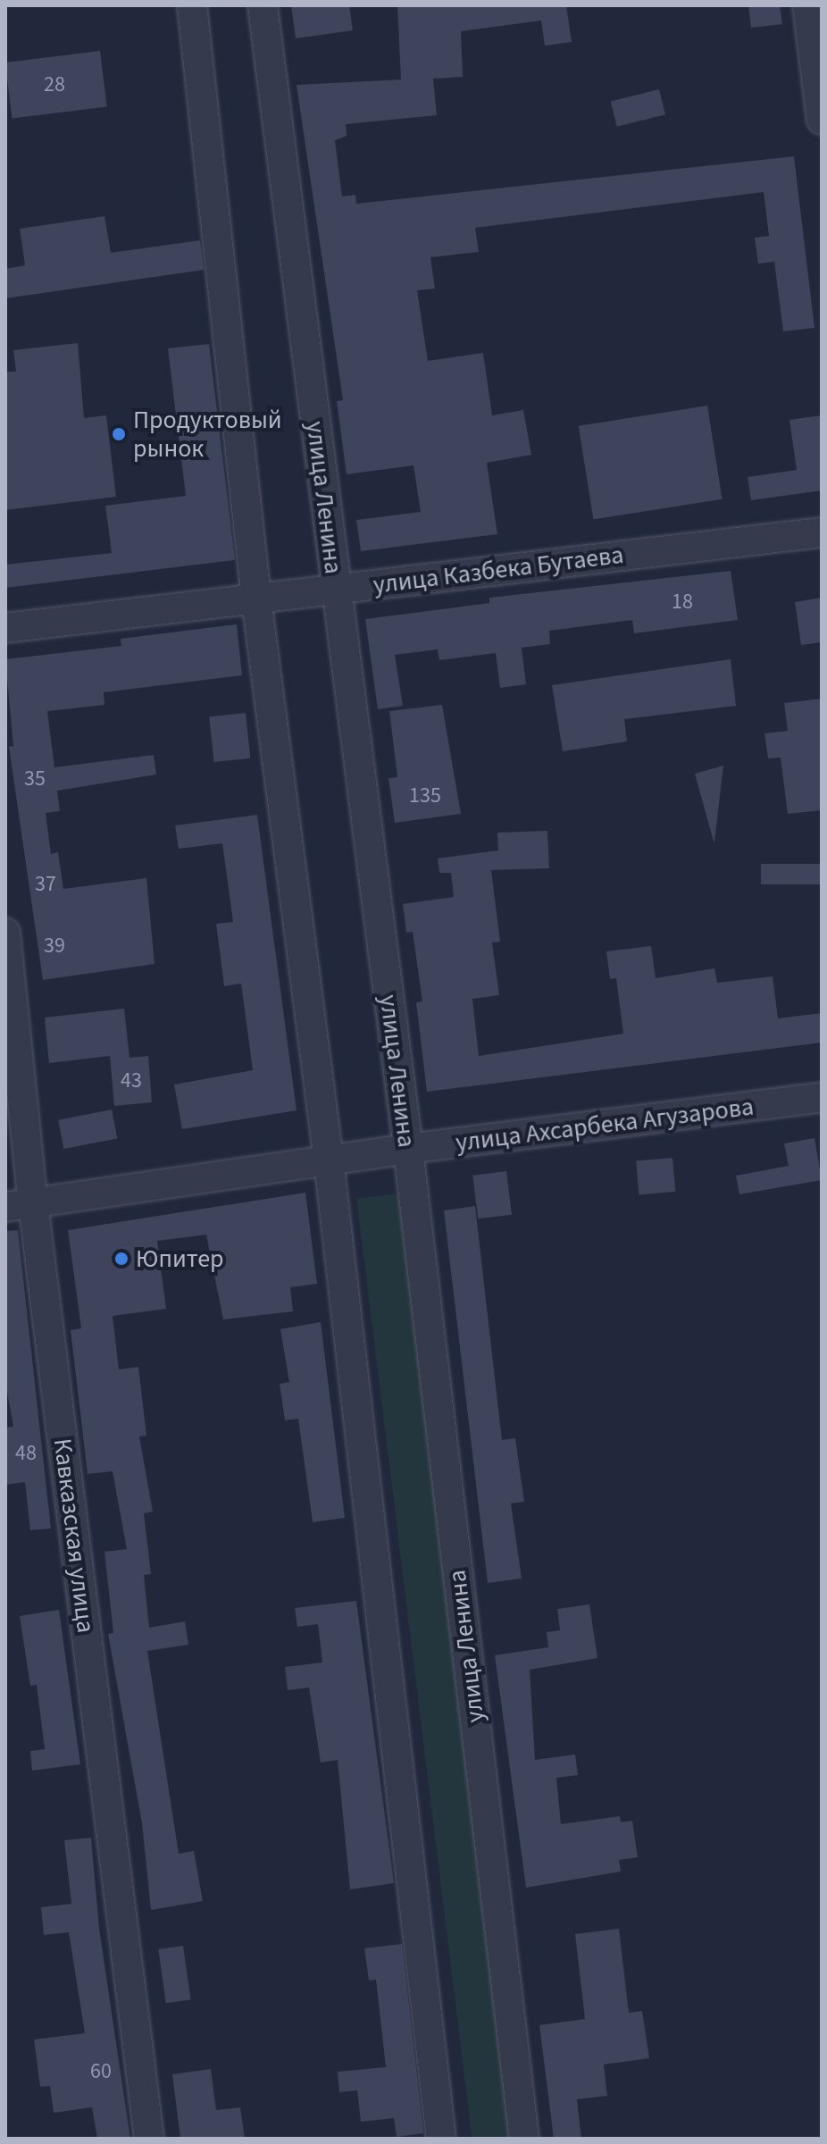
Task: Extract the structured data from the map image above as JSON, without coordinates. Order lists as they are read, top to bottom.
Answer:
{
  "streets": {
    "street": [
      "улица Ленина",
      "улица Казбека Бутаева",
      "улица Ахсарбека Агузарова",
      "Кавказская улица"
    ]
  },
  "crossings": [
    ["улица Ленина", "улица Казбека Бутаева"],
    ["улица Ленина", "улица Ахсарбека Агузарова"],
    ["улица Ахсарбека Агузарова", "Кавказская улица"]
  ],
  "places": ["Продуктовый рынок", "Юпитер"],
  "house_numbers": [
    "28",
    "18",
    "35",
    "135",
    "37",
    "39",
    "43",
    "48",
    "60"
  ]
}
